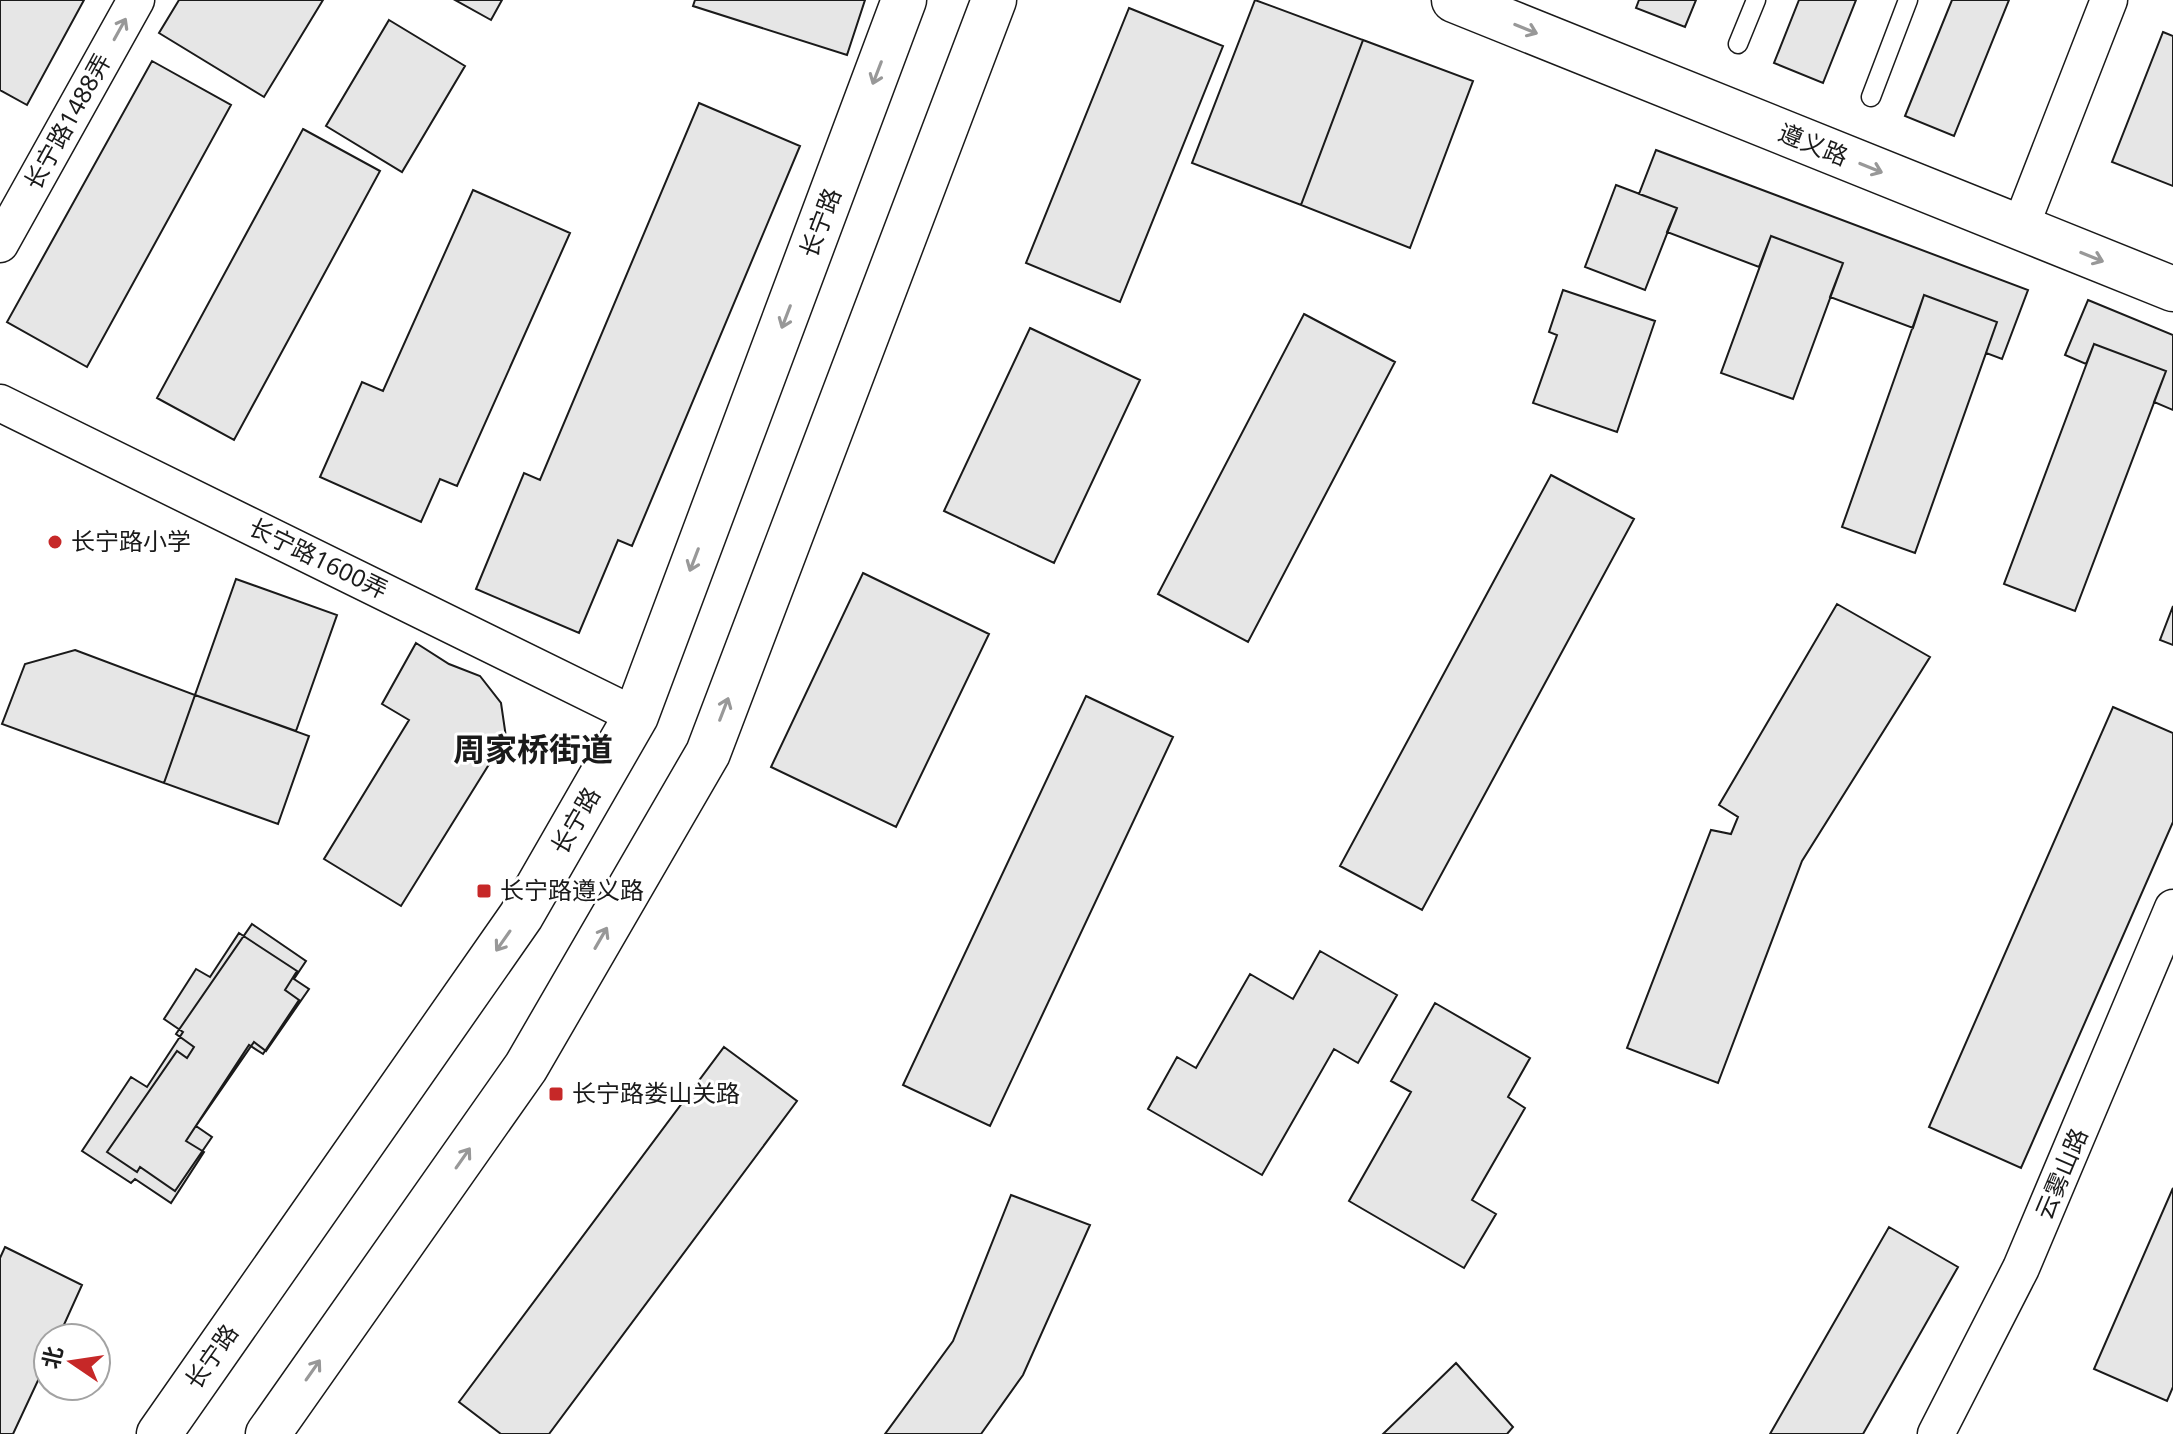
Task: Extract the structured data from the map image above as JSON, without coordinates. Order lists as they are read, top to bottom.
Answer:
{
  "streets": {
    "main road": ["遵义路", "长宁路"],
    "street": ["长宁路1488弄", "长宁路1600弄", "云雾山路"]
  },
  "crossings": [
    ["长宁路", "长宁路1600弄"]
  ],
  "one_way": ["长宁路1488弄", "遵义路"],
  "districts": ["周家桥街道"],
  "places": {
    "other": ["长宁路小学"],
    "transit": ["长宁路遵义路", "长宁路娄山关路"]
  },
  "north": "left"
}
